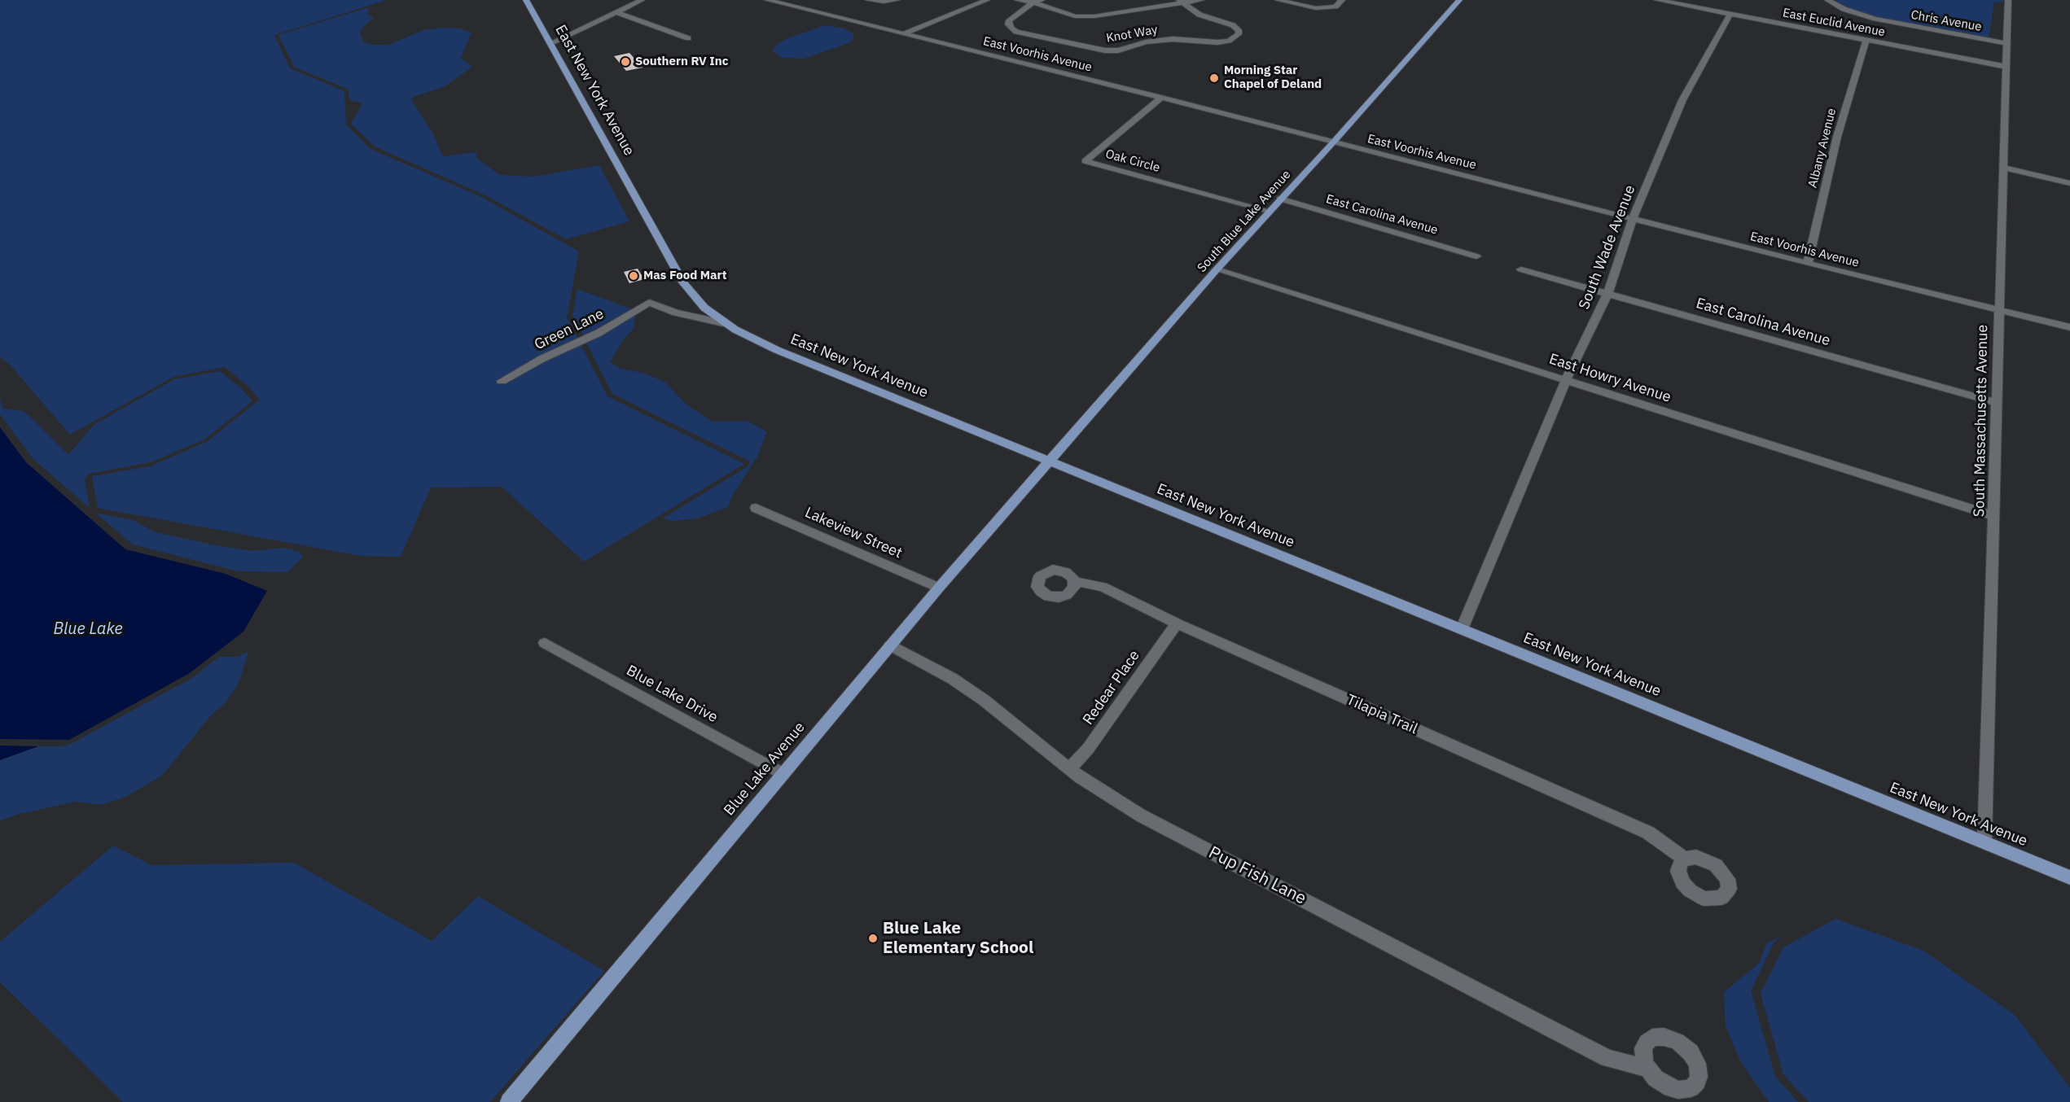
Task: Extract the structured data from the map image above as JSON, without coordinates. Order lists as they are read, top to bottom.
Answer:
{
  "streets": {
    "main road": ["East New York Avenue", "South Blue Lake Avenue", "Blue Lake Avenue"],
    "street": [
      "Chris Avenue",
      "East Euclid Avenue",
      "Knot Way",
      "East Voorhis Avenue",
      "Albany Avenue",
      "Oak Circle",
      "East Carolina Avenue",
      "South Wade Avenue",
      "Green Lane",
      "East Howry Avenue",
      "South Massachusetts Avenue",
      "Lakeview Street",
      "Redear Place",
      "Blue Lake Drive",
      "Tilapia Trail",
      "Pup Fish Lane"
    ]
  },
  "crossings": [
    ["Chris Avenue", "South Massachusetts Avenue"],
    ["East Euclid Avenue", "Albany Avenue"],
    ["East Euclid Avenue", "South Wade Avenue"],
    ["East Euclid Avenue", "South Massachusetts Avenue"],
    ["East Voorhis Avenue", "Albany Avenue"],
    ["East Voorhis Avenue", "Oak Circle"],
    ["East Voorhis Avenue", "South Blue Lake Avenue"],
    ["East Voorhis Avenue", "South Wade Avenue"],
    ["East Voorhis Avenue", "South Massachusetts Avenue"],
    ["East New York Avenue", "South Blue Lake Avenue"],
    ["East New York Avenue", "South Wade Avenue"],
    ["East New York Avenue", "Green Lane"],
    ["East New York Avenue", "South Massachusetts Avenue"],
    ["East New York Avenue", "Blue Lake Avenue"],
    ["Oak Circle", "South Blue Lake Avenue"],
    ["East Carolina Avenue", "South Blue Lake Avenue"],
    ["East Carolina Avenue", "South Wade Avenue"],
    ["East Carolina Avenue", "South Massachusetts Avenue"],
    ["South Blue Lake Avenue", "East Howry Avenue"],
    ["South Blue Lake Avenue", "Blue Lake Avenue"],
    ["South Wade Avenue", "East Howry Avenue"],
    ["East Howry Avenue", "South Massachusetts Avenue"],
    ["Lakeview Street", "Blue Lake Avenue"],
    ["Redear Place", "Tilapia Trail"],
    ["Redear Place", "Pup Fish Lane"],
    ["Blue Lake Drive", "Blue Lake Avenue"],
    ["Blue Lake Avenue", "Pup Fish Lane"]
  ],
  "water": ["Blue Lake"],
  "places": [
    "Southern RV Inc",
    "Morning Star Chapel of Deland",
    "Mas Food Mart",
    "Blue Lake Elementary School"
  ]
}
